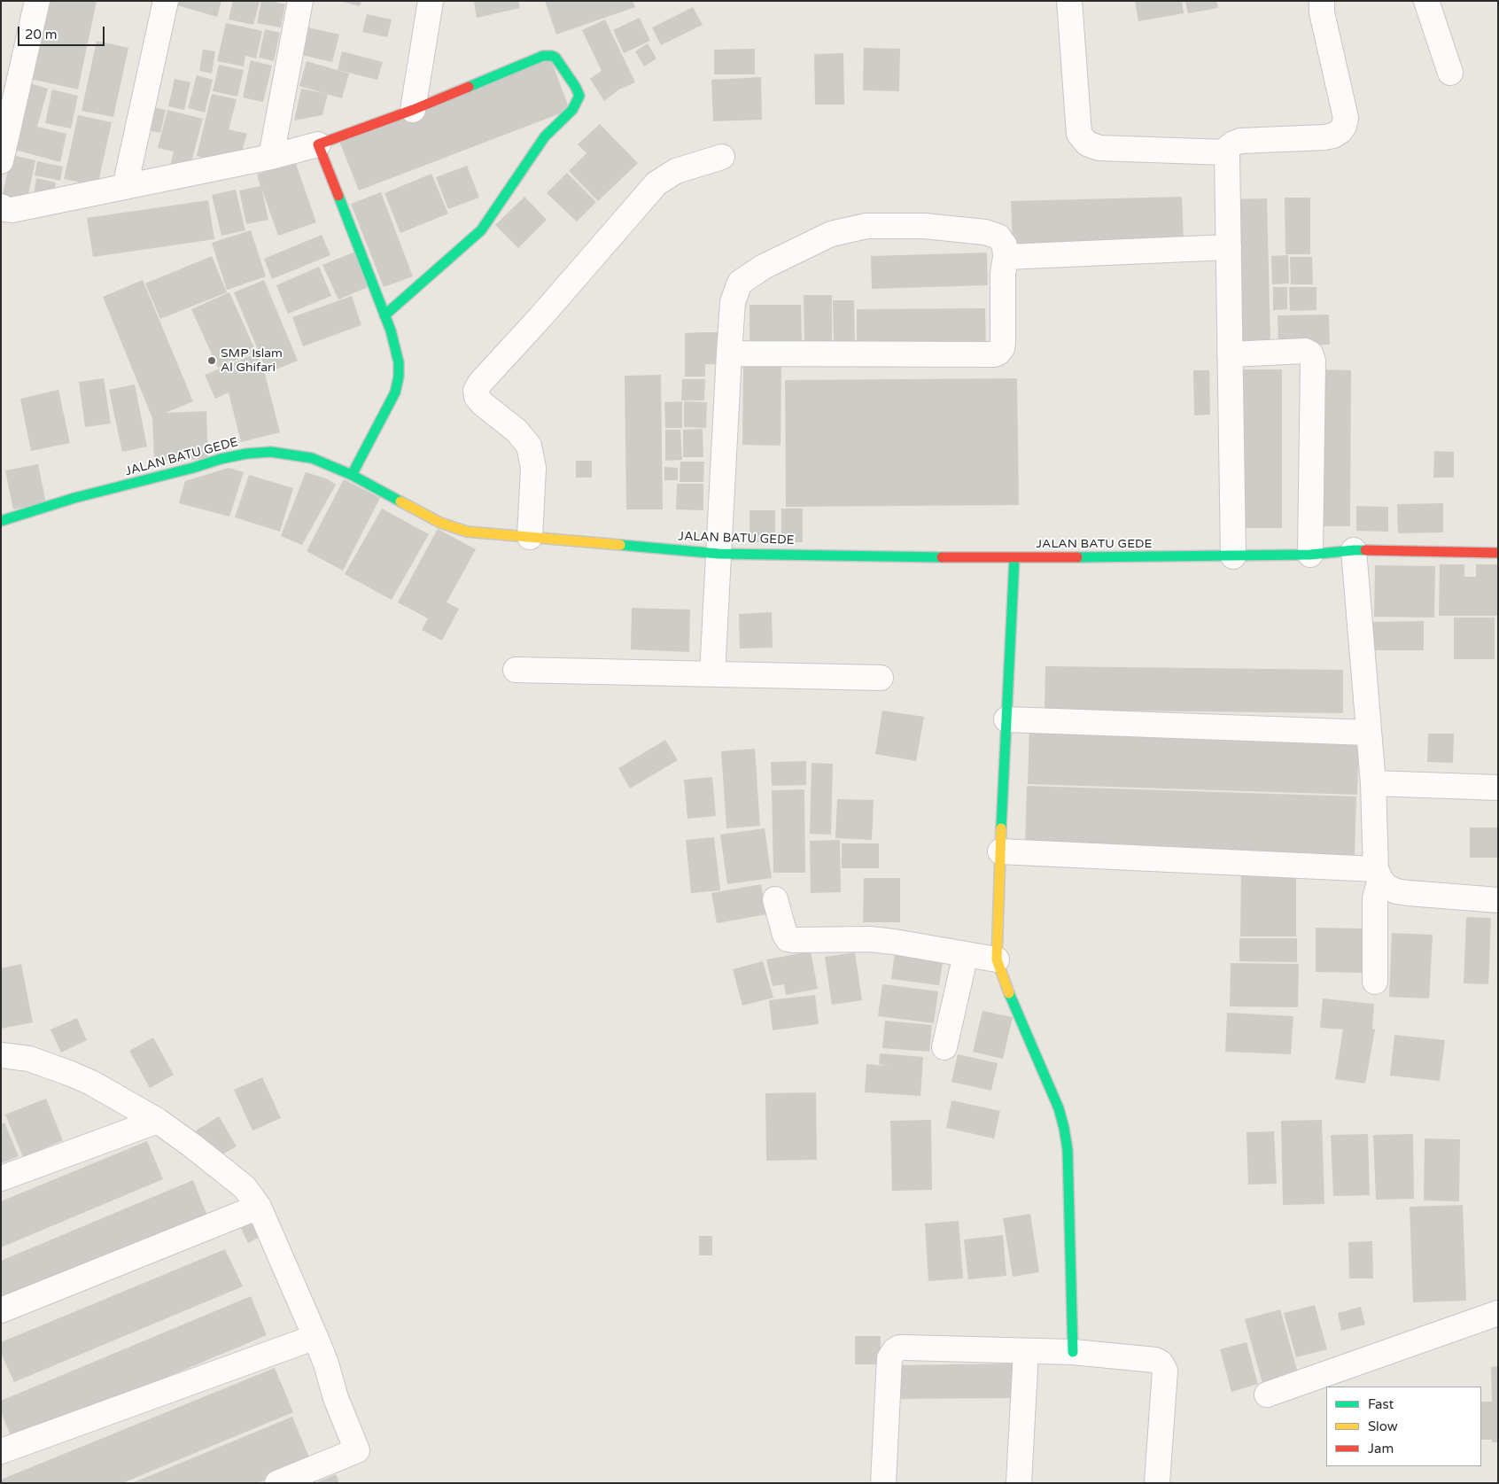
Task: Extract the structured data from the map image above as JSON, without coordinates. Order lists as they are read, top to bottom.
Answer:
{
  "streets": {
    "street": ["JALAN BATU GEDE"]
  },
  "places": ["SMP Islam Al Ghifari"],
  "legend": ["Fast", "Slow", "Jam"],
  "scale_bar": "20 m"
}
